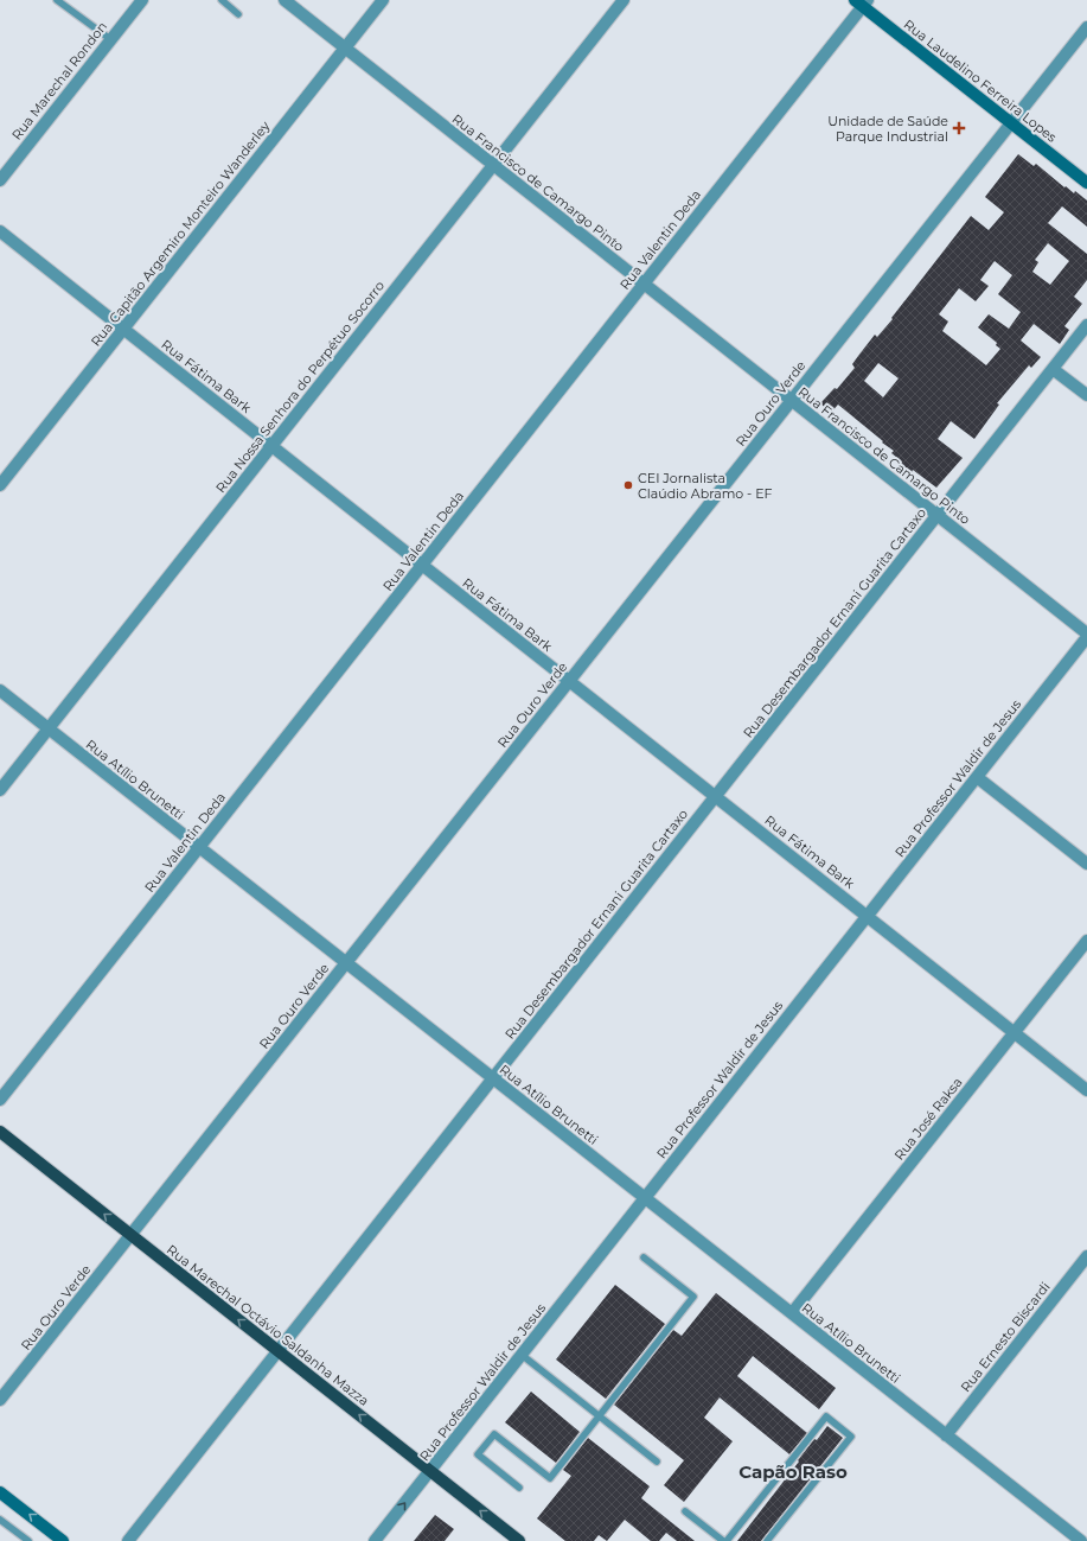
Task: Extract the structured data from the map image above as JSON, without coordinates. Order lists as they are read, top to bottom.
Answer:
{
  "streets": {
    "main road": ["Rua Marechal Octávio Saldanha Mazza"],
    "street": [
      "Rua Marechal Rondon",
      "Rua Laudelino Ferreira Lopes",
      "Rua Francisco de Camargo Pinto",
      "Rua Capitão Argemiro Monteiro Wanderley",
      "Rua Valentin Deda",
      "Rua Fátima Bark",
      "Rua Nossa Senhora do Perpétuo Socorro",
      "Rua Ouro Verde",
      "Rua Desembargador Ernani Guarita Cartaxo",
      "Rua Professor Waldir de Jesus",
      "Rua Atílio Brunetti",
      "Rua José Raksa",
      "Rua Ernesto Biscardi"
    ]
  },
  "crossings": [
    ["Rua Laudelino Ferreira Lopes", "Rua Valentin Deda"],
    ["Rua Laudelino Ferreira Lopes", "Rua Ouro Verde"],
    ["Rua Francisco de Camargo Pinto", "Rua Capitão Argemiro Monteiro Wanderley"],
    ["Rua Francisco de Camargo Pinto", "Rua Valentin Deda"],
    ["Rua Francisco de Camargo Pinto", "Rua Nossa Senhora do Perpétuo Socorro"],
    ["Rua Francisco de Camargo Pinto", "Rua Ouro Verde"],
    ["Rua Francisco de Camargo Pinto", "Rua Desembargador Ernani Guarita Cartaxo"],
    ["Rua Francisco de Camargo Pinto", "Rua Professor Waldir de Jesus"],
    ["Rua Capitão Argemiro Monteiro Wanderley", "Rua Fátima Bark"],
    ["Rua Valentin Deda", "Rua Fátima Bark"],
    ["Rua Valentin Deda", "Rua Atílio Brunetti"],
    ["Rua Fátima Bark", "Rua Nossa Senhora do Perpétuo Socorro"],
    ["Rua Fátima Bark", "Rua Ouro Verde"],
    ["Rua Fátima Bark", "Rua Desembargador Ernani Guarita Cartaxo"],
    ["Rua Fátima Bark", "Rua Professor Waldir de Jesus"],
    ["Rua Fátima Bark", "Rua José Raksa"],
    ["Rua Nossa Senhora do Perpétuo Socorro", "Rua Atílio Brunetti"],
    ["Rua Ouro Verde", "Rua Atílio Brunetti"],
    ["Rua Ouro Verde", "Rua Marechal Octávio Saldanha Mazza"],
    ["Rua Desembargador Ernani Guarita Cartaxo", "Rua Atílio Brunetti"],
    ["Rua Desembargador Ernani Guarita Cartaxo", "Rua Marechal Octávio Saldanha Mazza"],
    ["Rua Professor Waldir de Jesus", "Rua Atílio Brunetti"],
    ["Rua Professor Waldir de Jesus", "Rua Marechal Octávio Saldanha Mazza"],
    ["Rua Atílio Brunetti", "Rua José Raksa"],
    ["Rua Atílio Brunetti", "Rua Ernesto Biscardi"]
  ],
  "one_way": ["Rua Marechal Octávio Saldanha Mazza"],
  "districts": ["Capão Raso"],
  "places": {
    "health": ["Unidade de Saúde Parque Industrial"],
    "other": ["CEI Jornalista Claúdio Abramo - EF"]
  }
}
